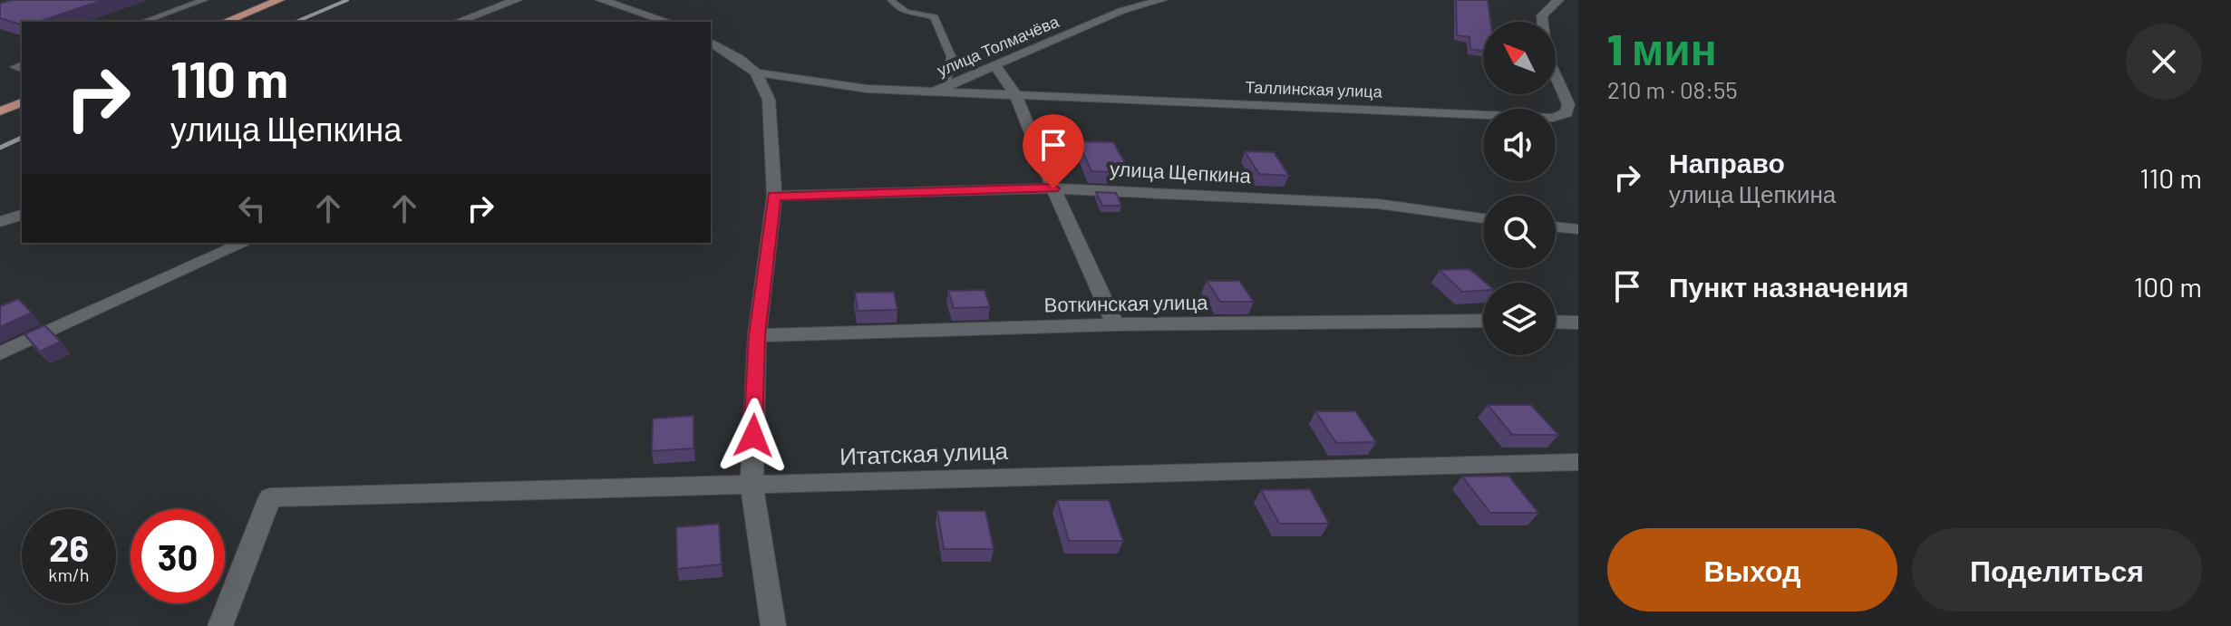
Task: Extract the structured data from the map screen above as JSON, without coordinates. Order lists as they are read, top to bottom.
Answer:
{
  "streets": {
    "street": [
      "улица Толмачёва",
      "Таллинская улица",
      "улица Щепкина",
      "Воткинская улица",
      "Итатская улица"
    ]
  },
  "crossings": [
    ["улица Толмачёва", "Таллинская улица"]
  ],
  "north": "top left",
  "page": {
    "heading": ["1 мин", "210 m · 08:55"],
    "turn": ["110 m", "улица Щепкина"],
    "list": [
      {
        "name": "Направо",
        "note": "улица Щепкина",
        "value": "110 m"
      },
      {
        "name": "Пункт назначения",
        "value": "100 m"
      }
    ],
    "speed": "26 km/h",
    "limit": "30",
    "buttons": ["Выход", "Поделиться"]
  }
}
